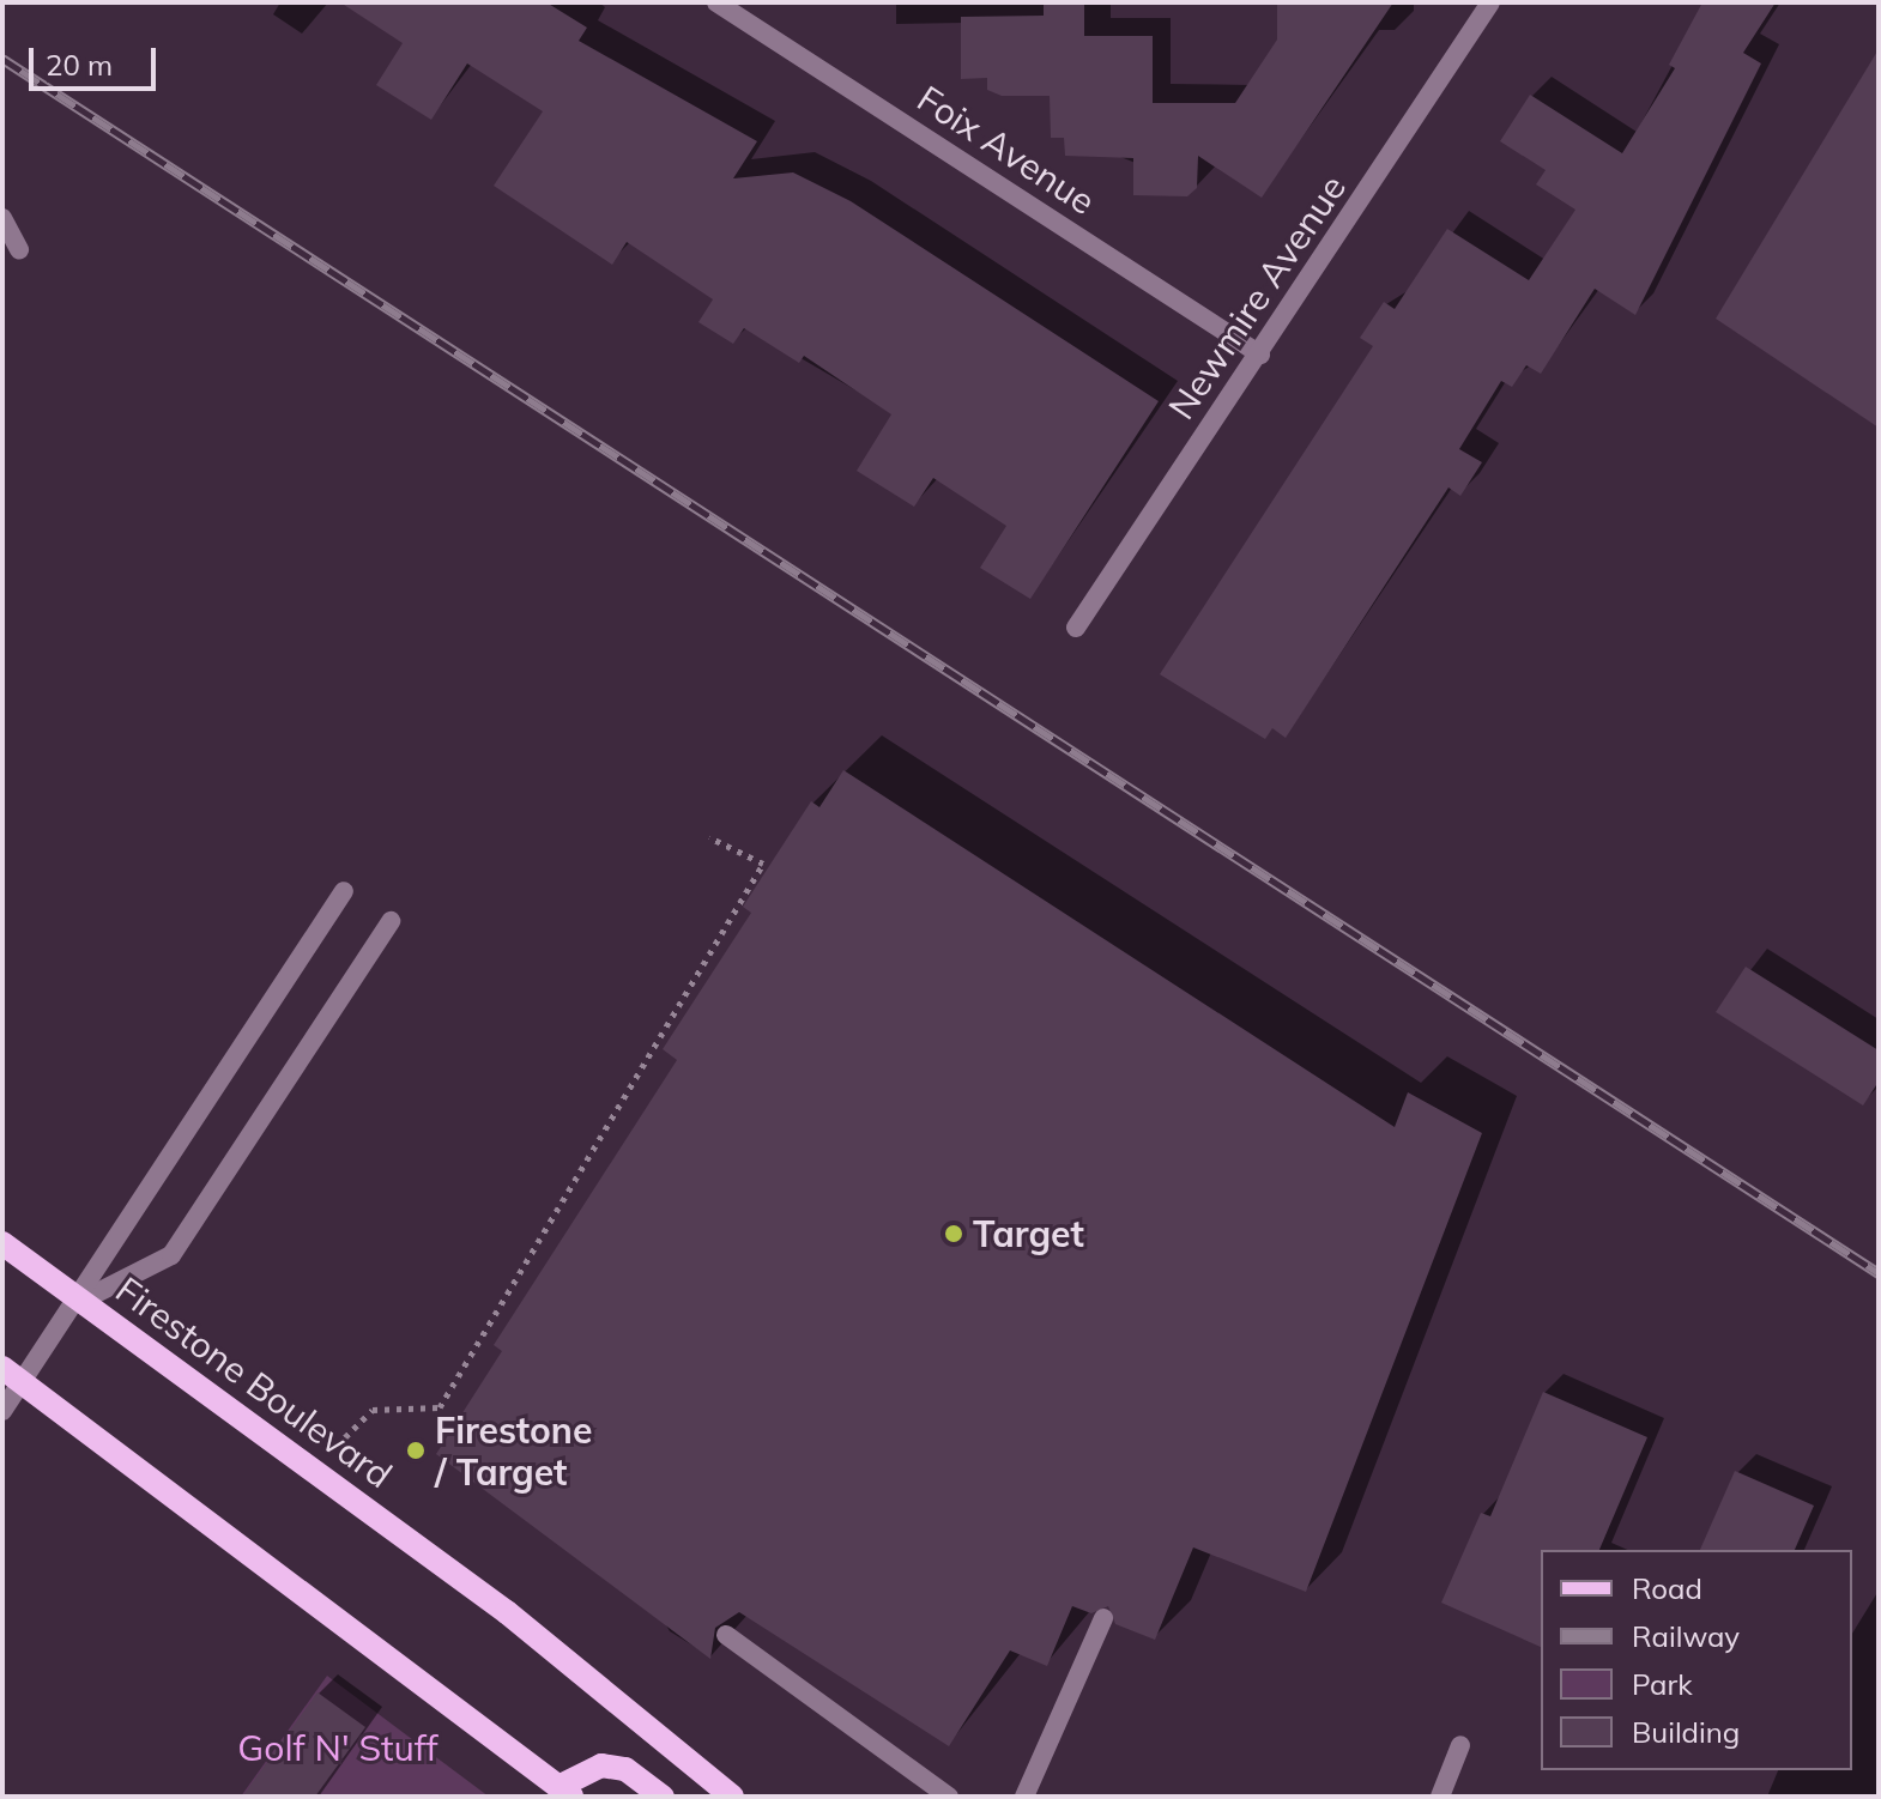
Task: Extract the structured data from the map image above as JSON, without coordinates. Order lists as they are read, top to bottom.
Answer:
{
  "streets": {
    "main road": ["Firestone Boulevard"],
    "street": ["Foix Avenue", "Newmire Avenue"]
  },
  "crossings": [
    ["Foix Avenue", "Newmire Avenue"]
  ],
  "parks": ["Golf N' Stuff"],
  "places": ["Target", "Firestone / Target"],
  "legend": [
    "Road",
    "Railway",
    "Park",
    "Building"
  ],
  "scale_bar": "20 m"
}
